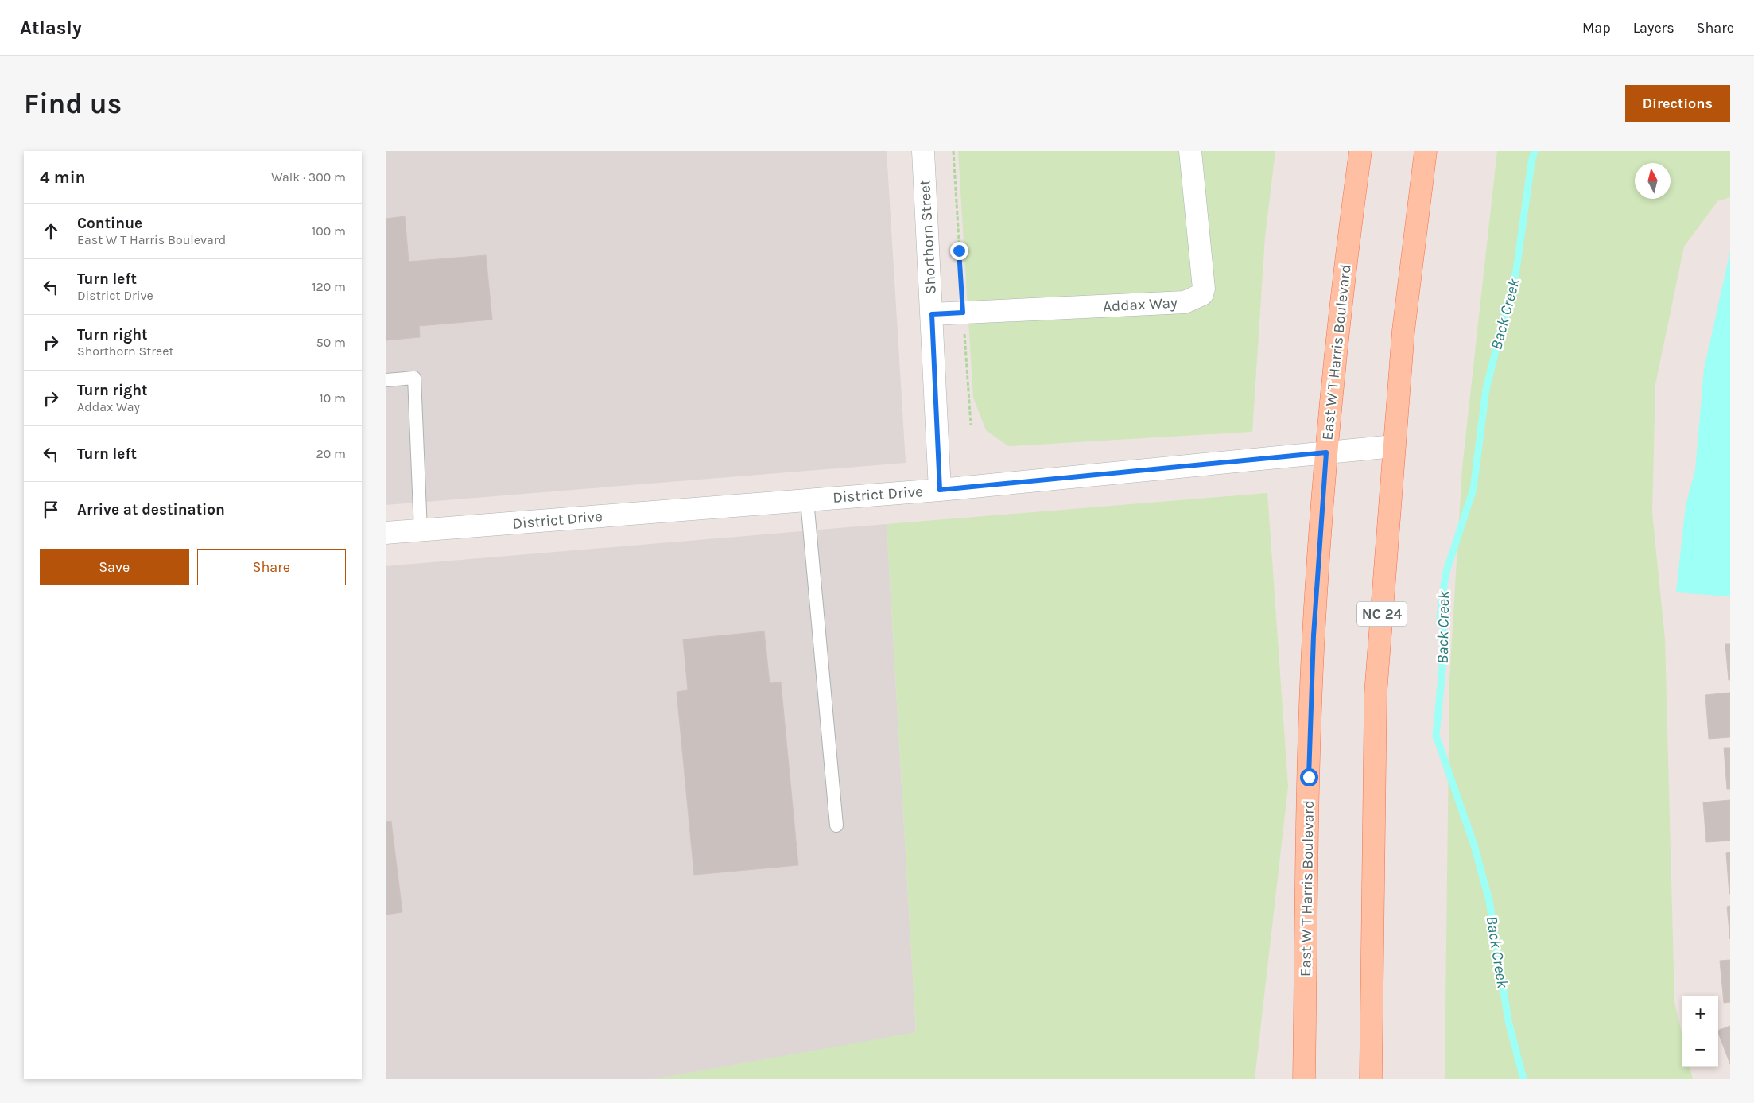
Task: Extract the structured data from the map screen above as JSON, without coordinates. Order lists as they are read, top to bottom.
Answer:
{
  "streets": {
    "main road": ["East W T Harris Boulevard", "NC 24"],
    "street": ["Shorthorn Street", "Addax Way", "District Drive"]
  },
  "crossings": [
    ["Shorthorn Street", "Addax Way"],
    ["Shorthorn Street", "District Drive"],
    ["East W T Harris Boulevard", "District Drive"],
    ["District Drive", "NC 24"]
  ],
  "water": ["Back Creek"],
  "north": "top",
  "page": {
    "header": "Atlasly",
    "nav": ["Map", "Layers", "Share"],
    "buttons": [
      "Directions",
      ["Save", "Share"]
    ],
    "title": "Find us",
    "heading": ["4 min", "Walk · 300 m"],
    "list": [
      ["Continue", "East W T Harris Boulevard", "100 m"],
      ["Turn left", "District Drive", "120 m"],
      ["Turn right", "Shorthorn Street", "50 m"],
      ["Turn right", "Addax Way", "10 m"],
      ["Turn left", "20 m"],
      "Arrive at destination"
    ],
    "map_buttons": ["+", "−"]
  }
}
